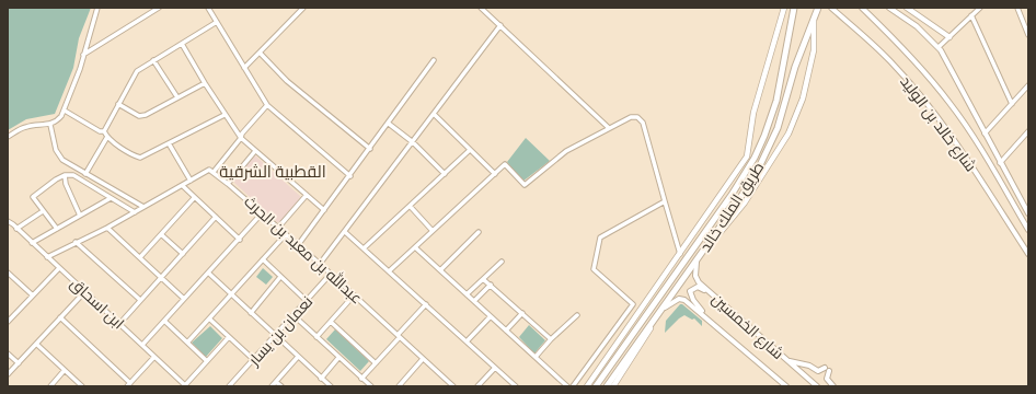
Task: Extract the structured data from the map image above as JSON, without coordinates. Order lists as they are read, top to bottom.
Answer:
{
  "streets": {
    "main road": ["طريق الملك خالد"],
    "street": [
      "شارع خالد بن الوليد",
      "عبدالله بن معبد بن الحرث",
      "ابن اسحاق",
      "شارع الخمسين",
      "نعمان بن يسار"
    ]
  },
  "crossings": [
    ["طريق الملك خالد", "شارع الخمسين"],
    ["عبدالله بن معبد بن الحرث", "نعمان بن يسار"]
  ],
  "districts": ["القطبية الشرقية"]
}
